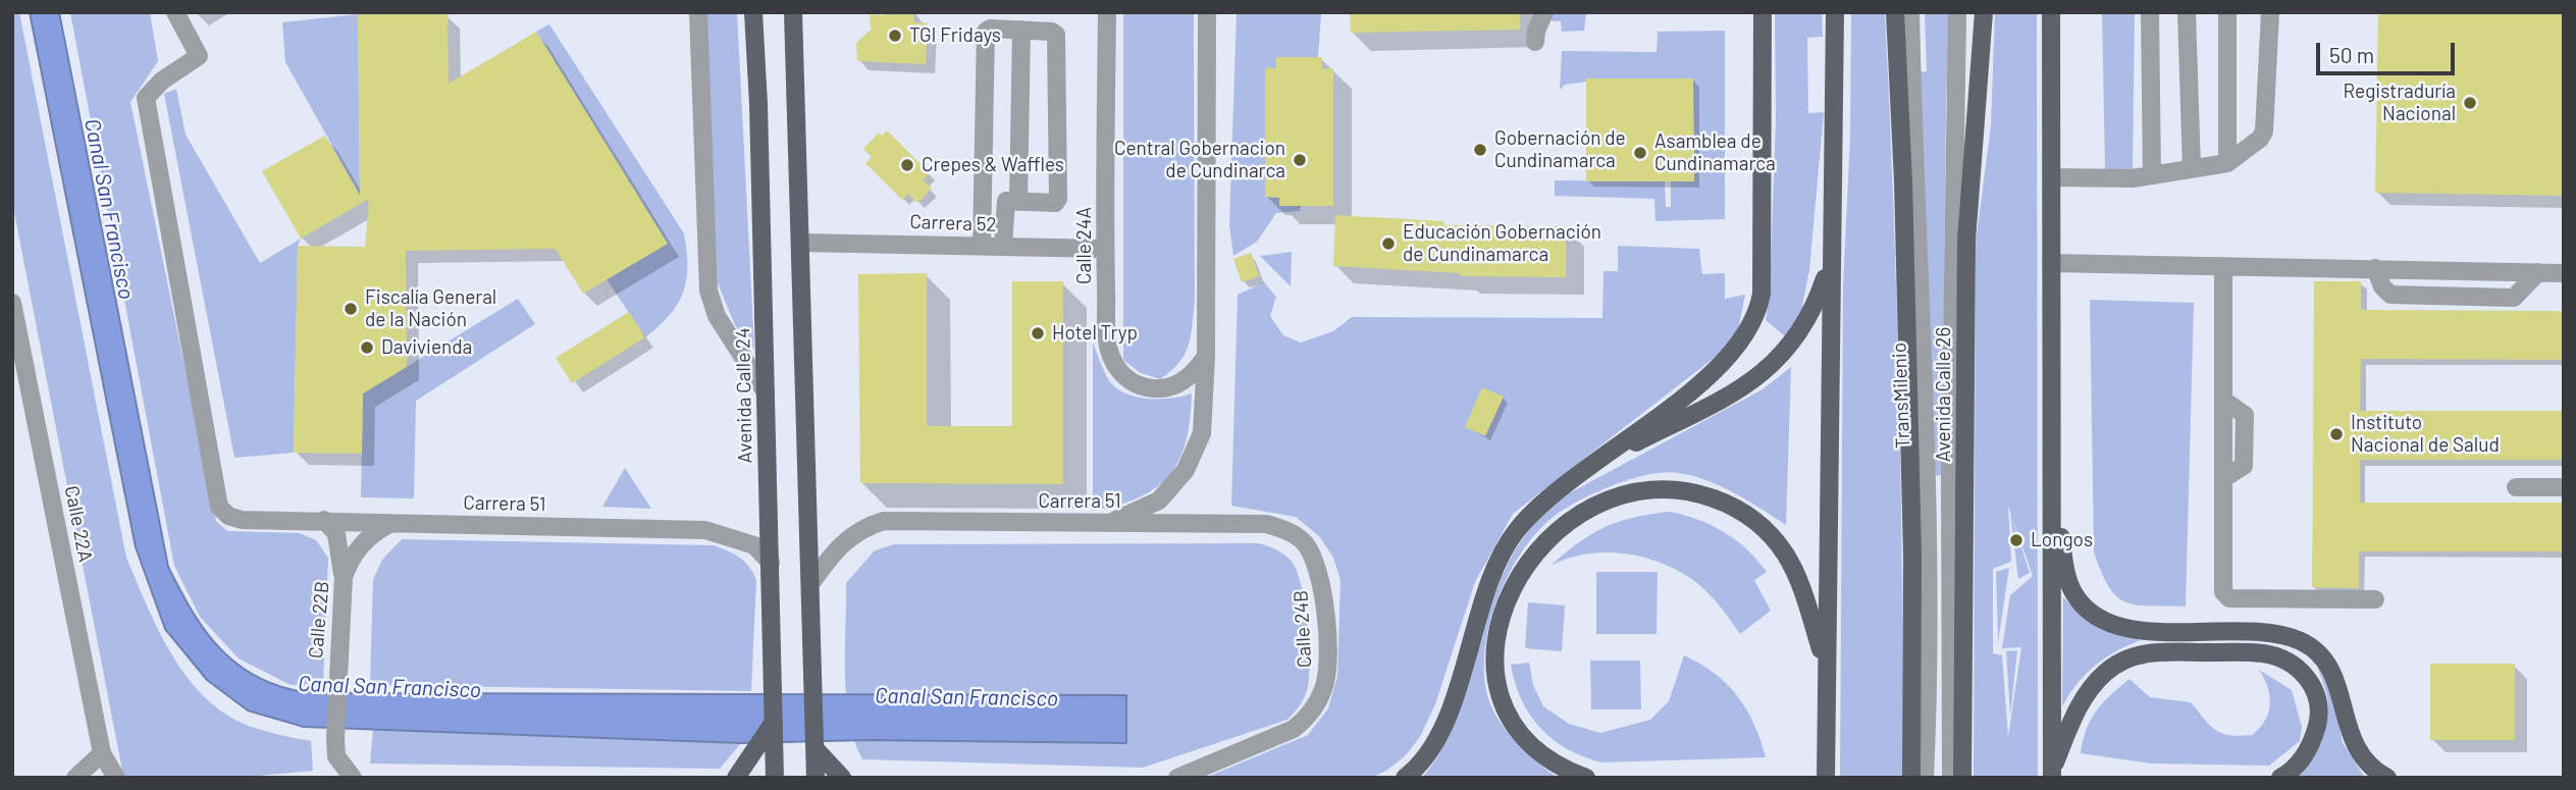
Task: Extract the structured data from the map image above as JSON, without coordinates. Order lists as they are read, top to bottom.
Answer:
{
  "streets": {
    "main road": ["Avenida Calle 26", "Avenida Calle 24"],
    "street": [
      "Carrera 52",
      "Calle 24A",
      "TransMilenio",
      "Carrera 51",
      "Calle 22A",
      "Calle 22B",
      "Calle 24B"
    ]
  },
  "crossings": [
    ["Carrera 52", "Calle 24A"],
    ["Avenida Calle 24", "Carrera 51"],
    ["Carrera 51", "Calle 22B"],
    ["Carrera 51", "Calle 24B"]
  ],
  "water": ["Canal San Francisco"],
  "places": [
    "TGI Fridays",
    "Registraduría Nacional",
    "Gobernación de Cundinamarca",
    "Asamblea de Cundinamarca",
    "Central Gobernacion de Cundinarca",
    "Crepes & Waffles",
    "Educación Gobernación de Cundinamarca",
    "Fiscalía General de la Nación",
    "Hotel Tryp",
    "Davivienda",
    "Instituto Nacional de Salud",
    "Longos"
  ],
  "scale_bar": "50 m"
}
